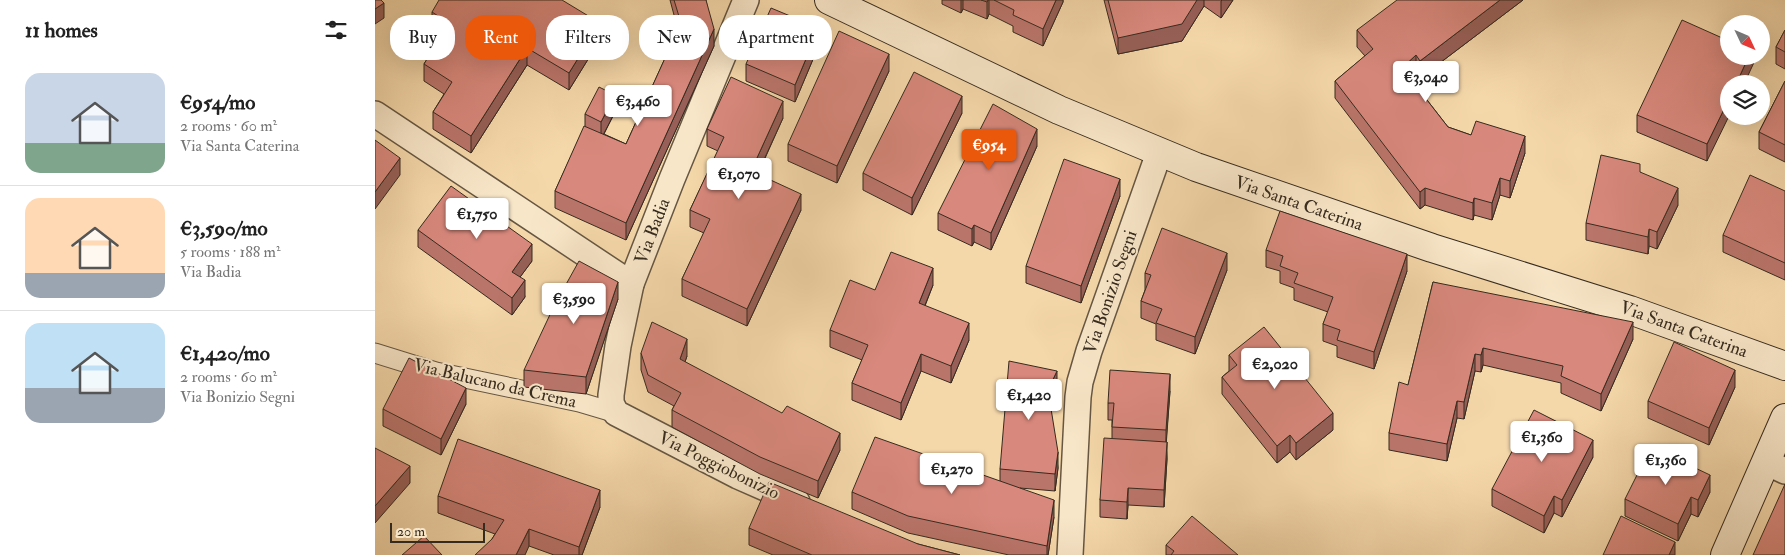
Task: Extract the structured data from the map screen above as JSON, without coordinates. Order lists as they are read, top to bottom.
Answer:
{
  "streets": {
    "main road": ["Via Santa Caterina"],
    "street": [
      "Via Badia",
      "Via Bonizio Segni",
      "Via Balucano da Crema",
      "Via Poggiobonizio"
    ]
  },
  "crossings": [
    ["Via Santa Caterina", "Via Bonizio Segni"],
    ["Via Badia", "Via Balucano da Crema"],
    ["Via Badia", "Via Poggiobonizio"],
    ["Via Balucano da Crema", "Via Poggiobonizio"]
  ],
  "scale_bar": "20 m",
  "north": "bottom right",
  "page": {
    "heading": "11 homes",
    "chip": [
      "Buy",
      "Rent",
      "Filters",
      "New",
      "Apartment"
    ],
    "list": [
      {
        "name": "€954/mo",
        "note": "2 rooms · 60 m² · Via Santa Caterina"
      },
      {
        "name": "€3,590/mo",
        "note": "5 rooms · 188 m² · Via Badia"
      },
      {
        "name": "€1,420/mo",
        "note": "2 rooms · 60 m² · Via Bonizio Segni"
      }
    ],
    "price": [
      "€3,040",
      "€3,460",
      "€954",
      "€1,070",
      "€1,750",
      "€3,590",
      "€2,020",
      "€1,420",
      "€1,360",
      "€1,360",
      "€1,270"
    ],
    "scale": "20 m"
  }
}
